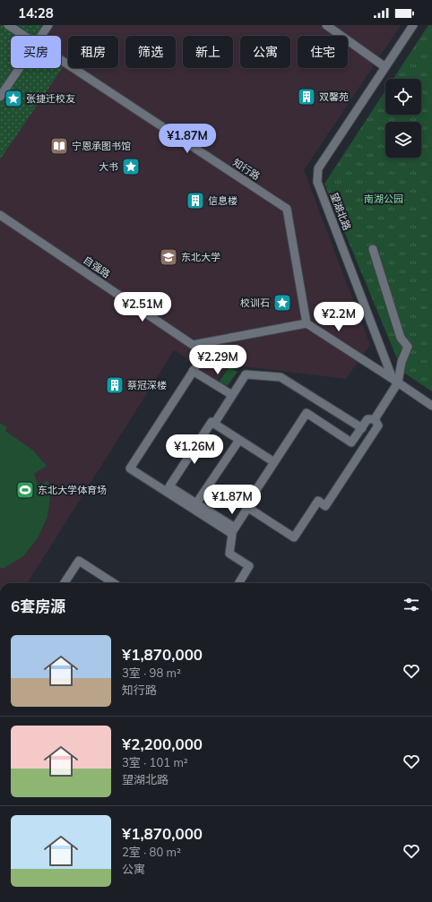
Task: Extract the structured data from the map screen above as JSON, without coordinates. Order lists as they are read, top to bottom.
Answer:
{
  "streets": {
    "street": ["知行路", "望湖北路", "自强路"]
  },
  "crossings": [
    ["知行路", "自强路"]
  ],
  "parks": ["南湖公园"],
  "places": {
    "building": ["双馨苑", "信息楼", "蔡冠深楼"],
    "place": ["张捷迁校友", "大书", "校训石"],
    "library": ["宁恩承图书馆"],
    "school or university": ["东北大学"],
    "sports": ["东北大学体育场"]
  },
  "page": {
    "status": "14:28",
    "chip": [
      "买房",
      "租房",
      "筛选",
      "新上",
      "公寓",
      "住宅"
    ],
    "price": [
      "¥1.87M",
      "¥2.51M",
      "¥2.2M",
      "¥2.29M",
      "¥1.26M",
      "¥1.87M"
    ],
    "heading": "6套房源",
    "list": [
      {
        "name": "¥1,870,000",
        "note": "3室 · 98 m² · 知行路"
      },
      {
        "name": "¥2,200,000",
        "note": "3室 · 101 m² · 望湖北路"
      },
      {
        "name": "¥1,870,000",
        "note": "2室 · 80 m² · 公寓"
      }
    ]
  }
}
